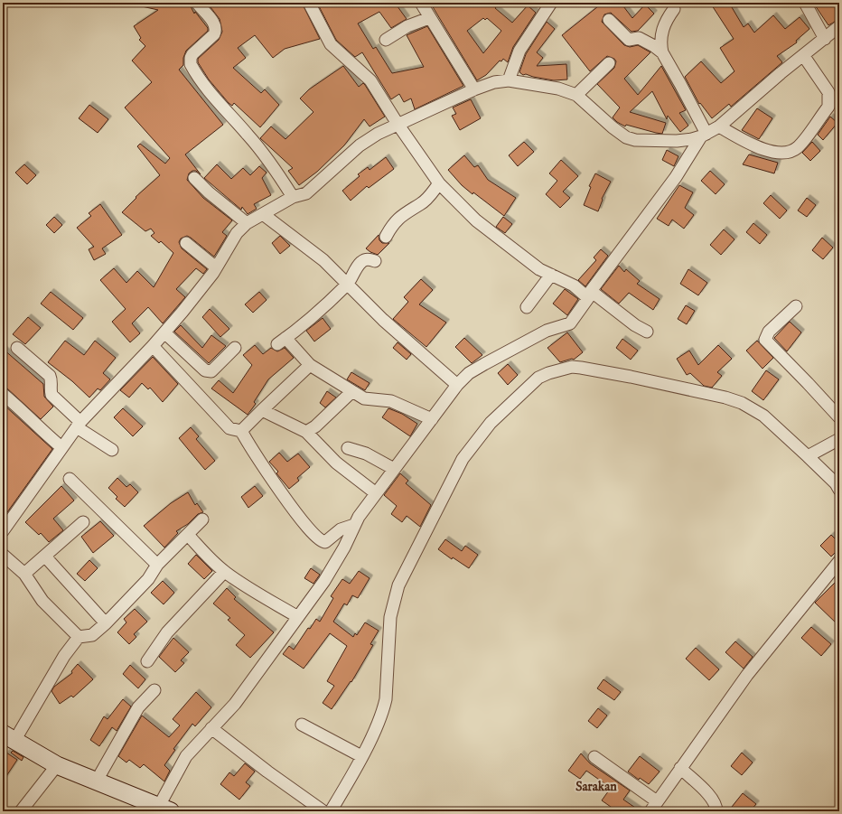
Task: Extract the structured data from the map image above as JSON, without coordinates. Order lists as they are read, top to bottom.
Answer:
{
  "districts": ["Sarakan"]
}
